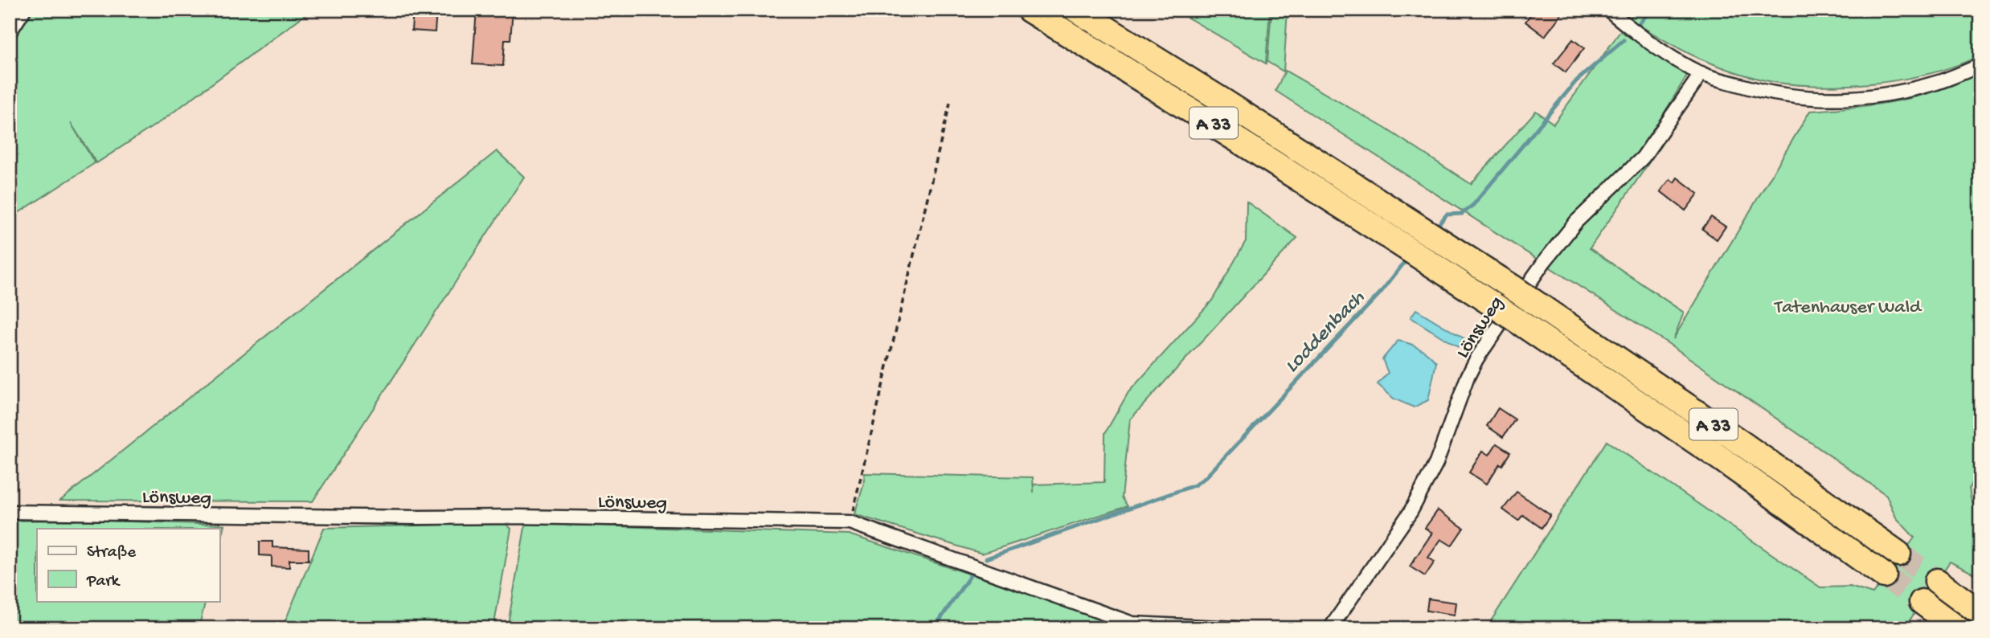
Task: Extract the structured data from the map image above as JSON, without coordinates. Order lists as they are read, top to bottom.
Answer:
{
  "streets": {
    "highway": ["A 33"],
    "street": ["Lönsweg"]
  },
  "water": ["Loddenbach"],
  "parks": ["Tatenhauser Wald"],
  "legend": ["Straße", "Park"]
}
